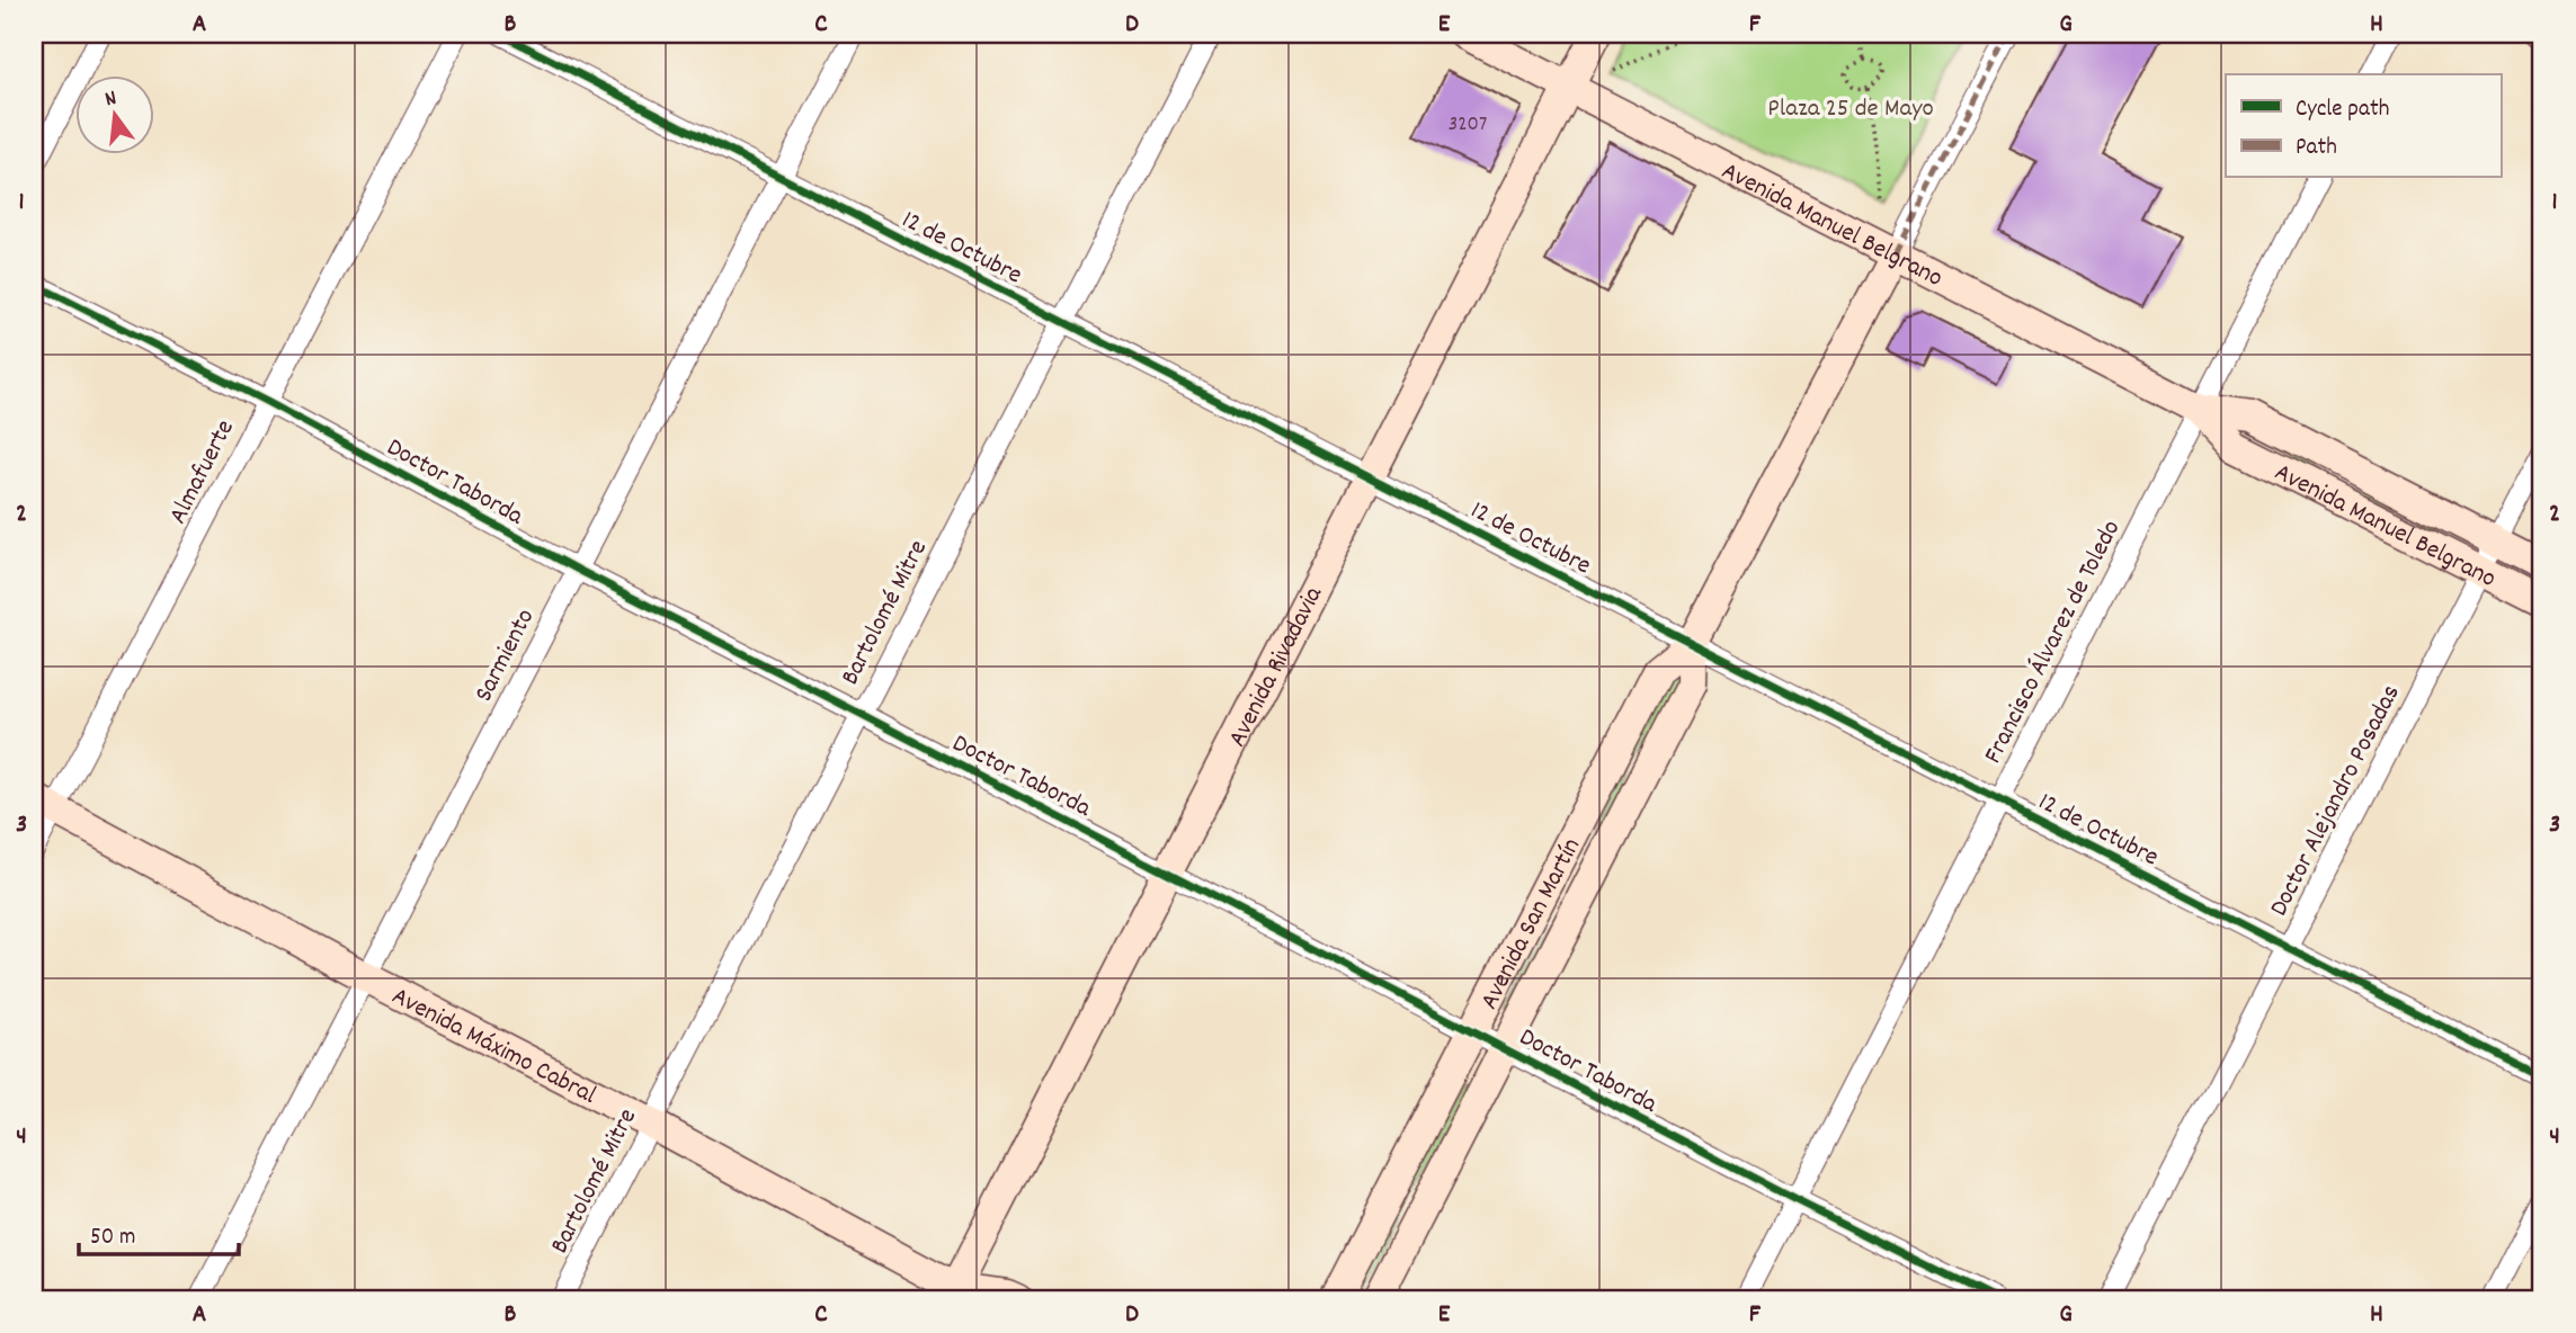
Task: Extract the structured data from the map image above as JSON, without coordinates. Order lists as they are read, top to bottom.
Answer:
{
  "streets": {
    "main road": [
      "Avenida Manuel Belgrano",
      "Avenida Rivadavia",
      "Avenida San Martín",
      "Avenida Máximo Cabral"
    ],
    "street": [
      "12 de Octubre",
      "Almafuerte",
      "Doctor Taborda",
      "Bartolomé Mitre",
      "Francisco Álvarez de Toledo",
      "Sarmiento",
      "Doctor Alejandro Posadas"
    ]
  },
  "crossings": [
    ["Avenida Manuel Belgrano", "Francisco Álvarez de Toledo"],
    ["Avenida Manuel Belgrano", "Avenida Rivadavia"],
    ["Avenida Manuel Belgrano", "Doctor Alejandro Posadas"],
    ["Avenida Manuel Belgrano", "Avenida San Martín"],
    ["12 de Octubre", "Bartolomé Mitre"],
    ["12 de Octubre", "Francisco Álvarez de Toledo"],
    ["12 de Octubre", "Sarmiento"],
    ["12 de Octubre", "Avenida Rivadavia"],
    ["12 de Octubre", "Doctor Alejandro Posadas"],
    ["12 de Octubre", "Avenida San Martín"],
    ["Almafuerte", "Doctor Taborda"],
    ["Almafuerte", "Avenida Máximo Cabral"],
    ["Doctor Taborda", "Bartolomé Mitre"],
    ["Doctor Taborda", "Francisco Álvarez de Toledo"],
    ["Doctor Taborda", "Sarmiento"],
    ["Doctor Taborda", "Avenida Rivadavia"],
    ["Doctor Taborda", "Avenida San Martín"],
    ["Bartolomé Mitre", "Avenida Máximo Cabral"],
    ["Sarmiento", "Avenida Máximo Cabral"],
    ["Avenida Rivadavia", "Avenida Máximo Cabral"]
  ],
  "parks": ["Plaza 25 de Mayo"],
  "house_numbers": ["3207"],
  "legend": ["Cycle path", "Path"],
  "scale_bar": "50 m",
  "north": "top",
  "grid": {
    "columns": [
      "A",
      "B",
      "C",
      "D",
      "E",
      "F",
      "G",
      "H"
    ],
    "rows": [
      "1",
      "2",
      "3",
      "4"
    ]
  }
}
